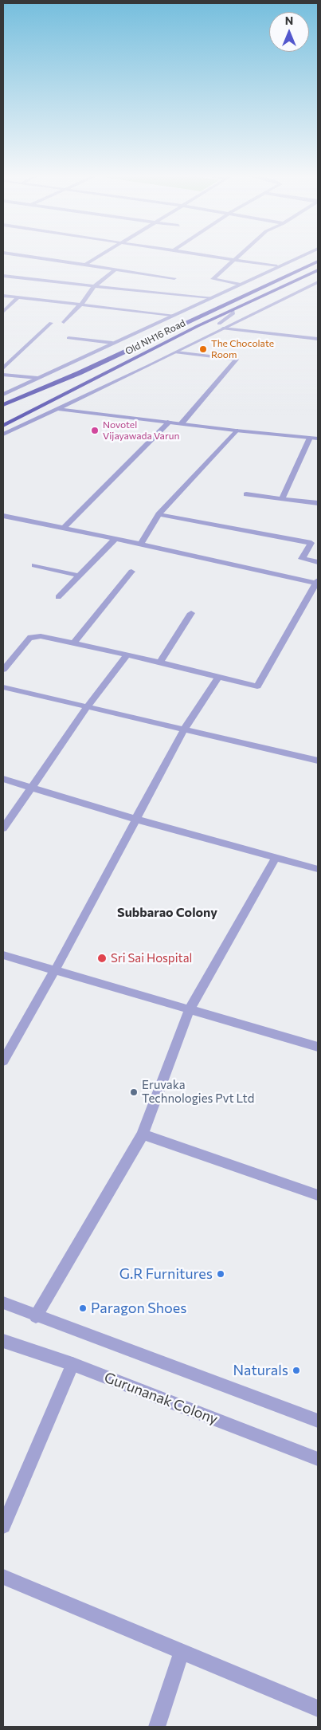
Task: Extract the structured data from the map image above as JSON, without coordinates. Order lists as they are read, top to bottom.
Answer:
{
  "streets": {
    "main road": ["Old NH16 Road"],
    "street": ["Gurunanak Colony"]
  },
  "districts": ["Subbarao Colony"],
  "places": [
    "The Chocolate Room",
    "Novotel Vijayawada Varun",
    "Sri Sai Hospital",
    "Eruvaka Technologies Pvt Ltd",
    "G.R Furnitures",
    "Paragon Shoes",
    "Naturals"
  ],
  "north": "top"
}
